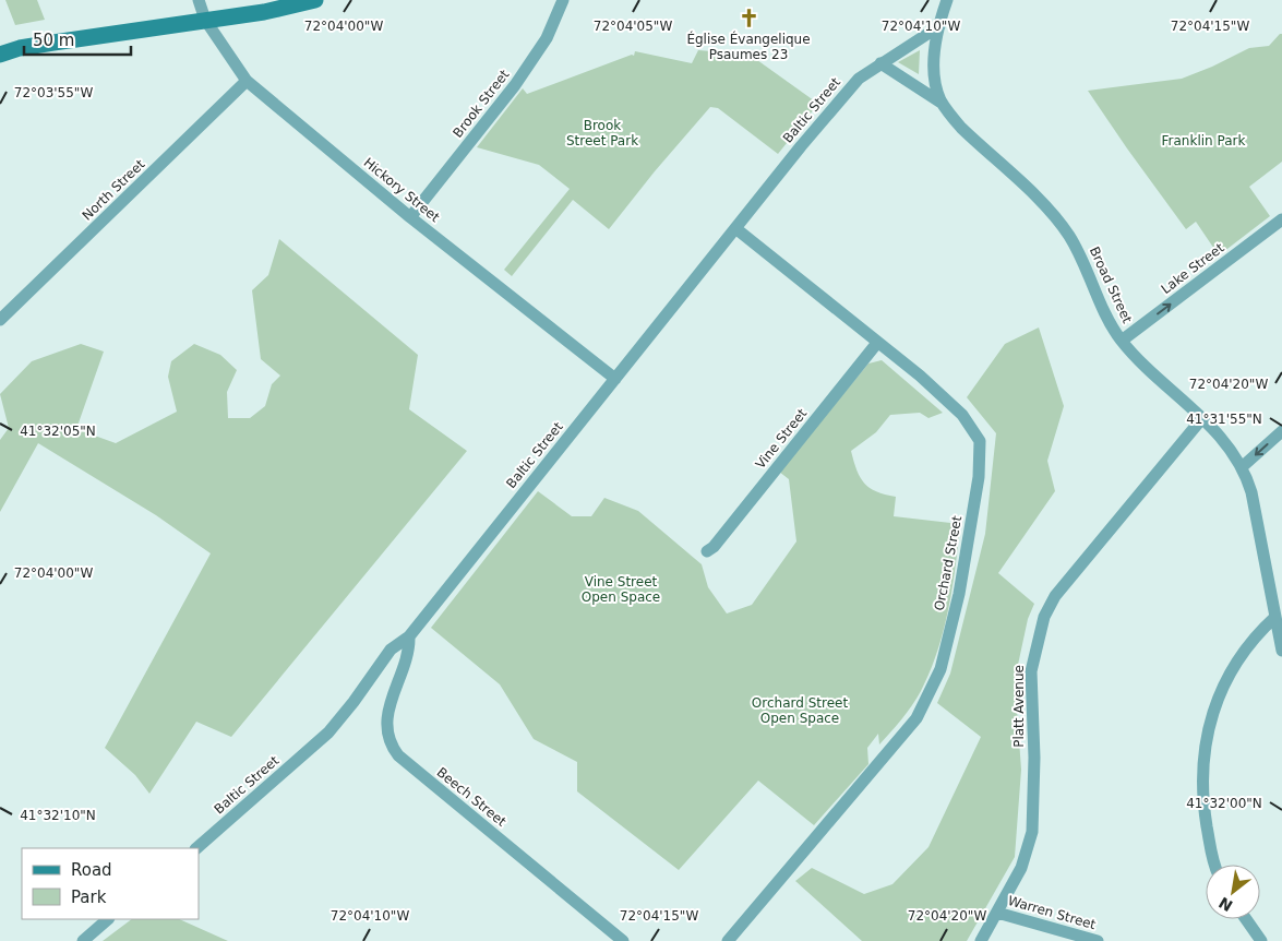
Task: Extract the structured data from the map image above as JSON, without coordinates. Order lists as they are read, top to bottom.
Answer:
{
  "streets": {
    "street": [
      "Brook Street",
      "Baltic Street",
      "North Street",
      "Hickory Street",
      "Lake Street",
      "Broad Street",
      "Vine Street",
      "Orchard Street",
      "Platt Avenue",
      "Beech Street",
      "Warren Street"
    ]
  },
  "crossings": [
    ["Brook Street", "Hickory Street"],
    ["Baltic Street", "Hickory Street"],
    ["Baltic Street", "Broad Street"],
    ["Baltic Street", "Orchard Street"],
    ["Baltic Street", "Beech Street"],
    ["North Street", "Hickory Street"],
    ["Lake Street", "Broad Street"],
    ["Broad Street", "Platt Avenue"],
    ["Vine Street", "Orchard Street"],
    ["Platt Avenue", "Warren Street"]
  ],
  "one_way": ["Lake Street"],
  "parks": [
    "Brook Street Park",
    "Franklin Park",
    "Vine Street Open Space",
    "Orchard Street Open Space"
  ],
  "places": {
    "church": ["Église Évangelique Psaumes 23"]
  },
  "legend": ["Road", "Park"],
  "scale_bar": "50 m",
  "north": "bottom left",
  "coordinates": [
    "72°04'00\"W",
    "72°04'05\"W",
    "72°04'10\"W",
    "72°04'15\"W",
    "72°03'55\"W",
    "72°04'20\"W",
    "41°31'55\"N",
    "41°32'05\"N",
    "41°32'00\"N",
    "41°32'10\"N"
  ]
}
